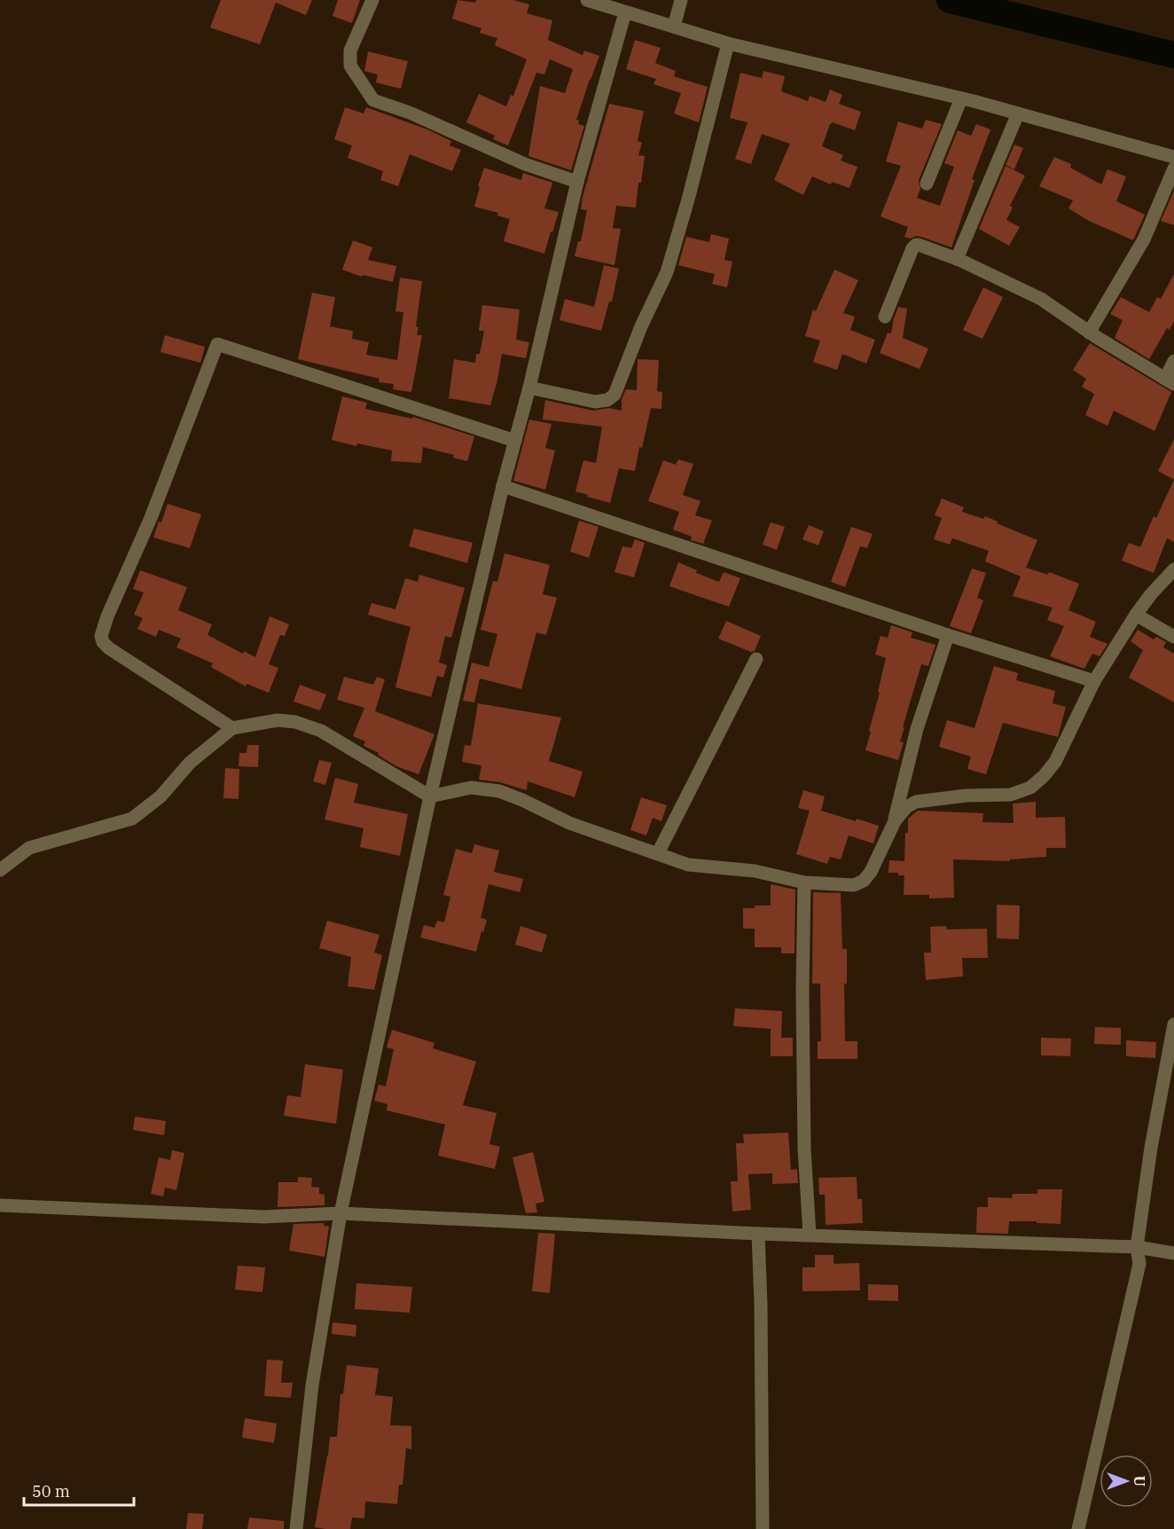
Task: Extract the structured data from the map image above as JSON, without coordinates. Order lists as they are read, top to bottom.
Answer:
{
  "scale_bar": "50 m",
  "north": "right"
}
